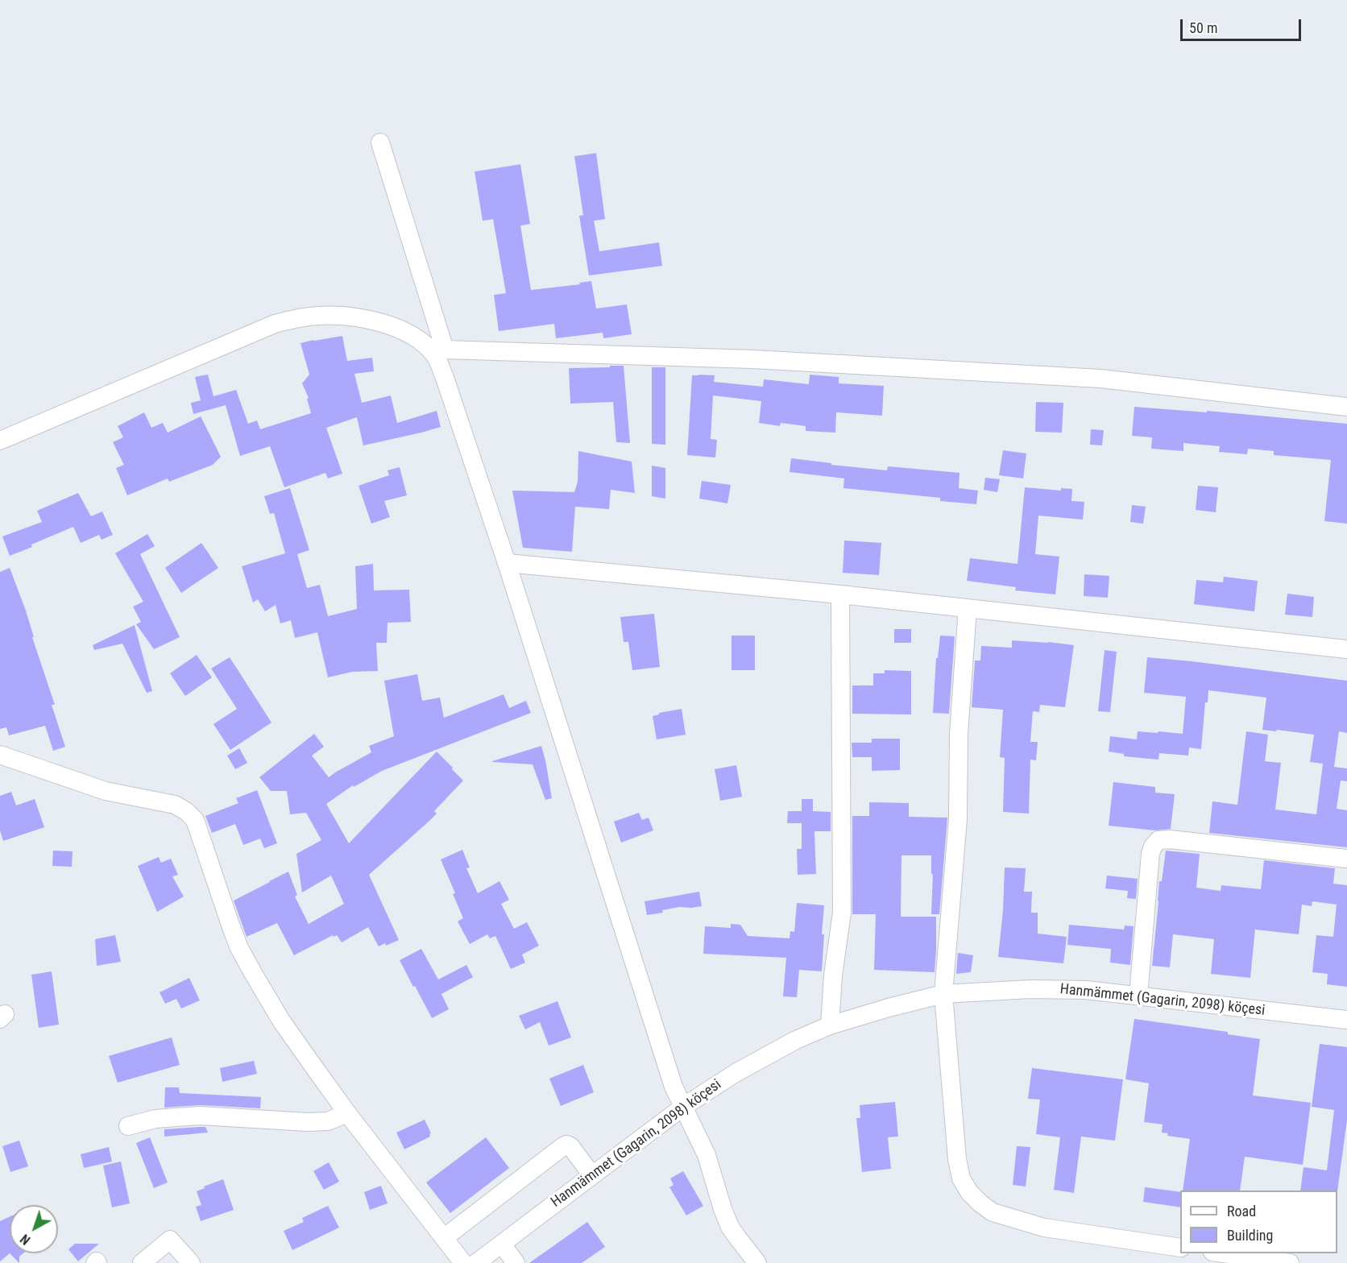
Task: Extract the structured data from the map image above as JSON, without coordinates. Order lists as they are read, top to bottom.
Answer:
{
  "streets": {
    "street": ["Hanmämmet (Gagarin, 2098) köçesi"]
  },
  "legend": ["Road", "Building"],
  "scale_bar": "50 m",
  "north": "bottom left"
}
